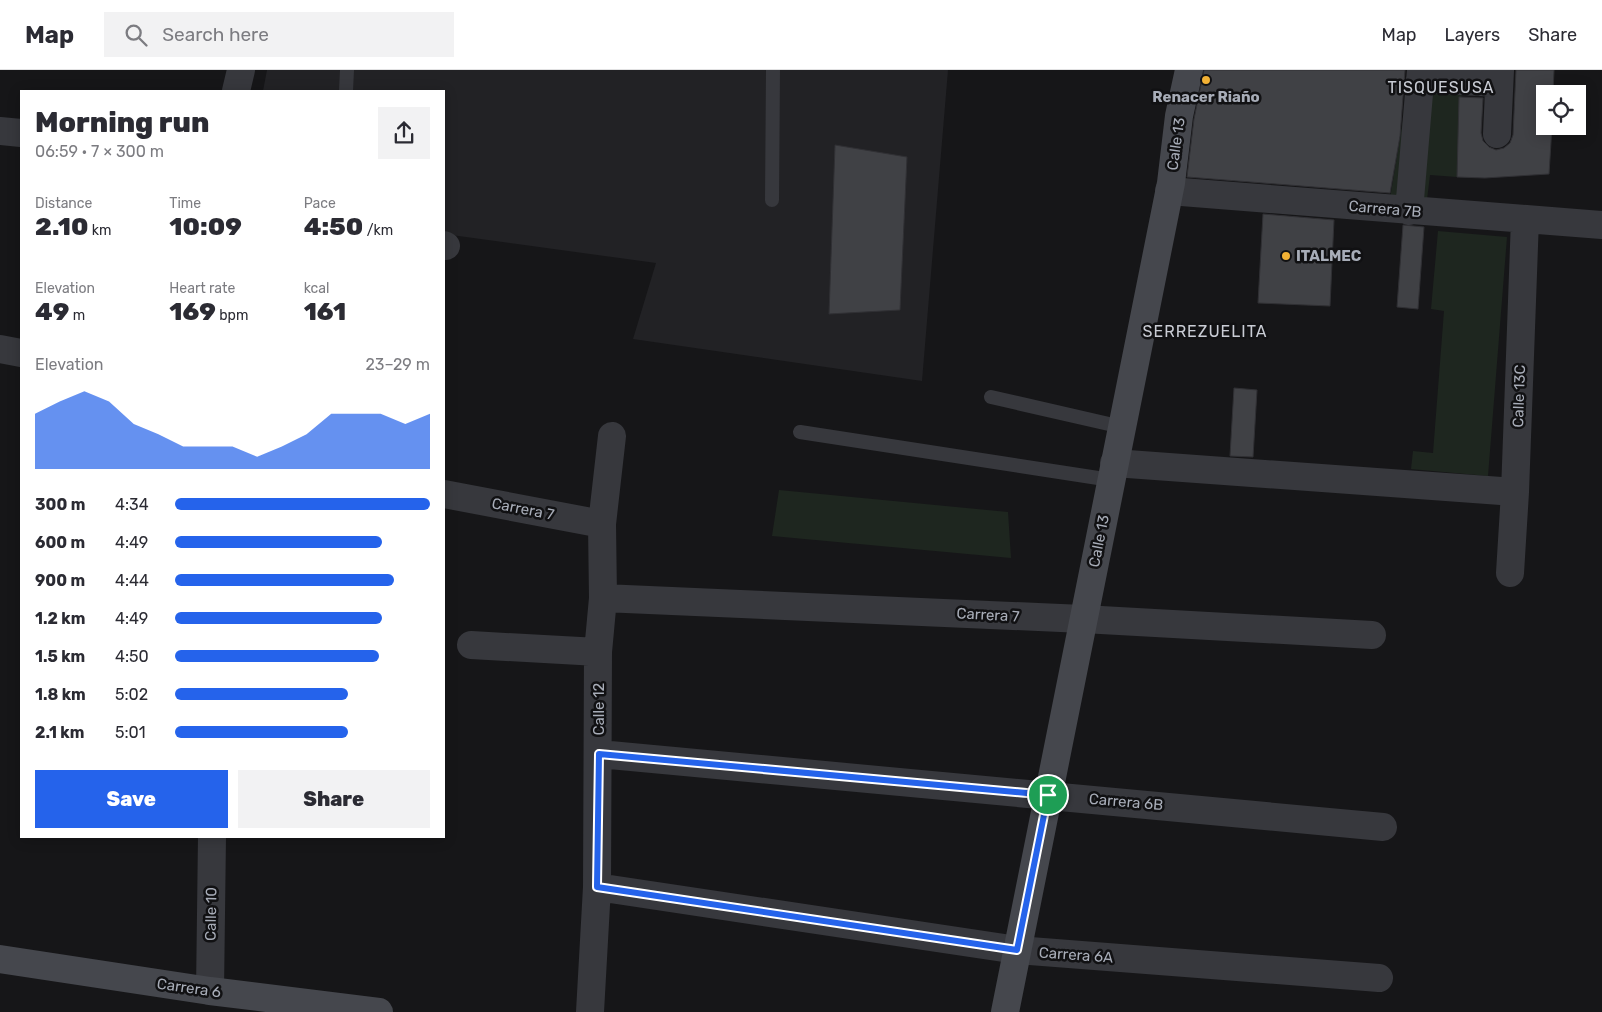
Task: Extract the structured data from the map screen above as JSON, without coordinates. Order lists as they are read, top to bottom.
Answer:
{
  "streets": {
    "main road": ["Calle 13", "Carrera 6"],
    "street": [
      "Carrera 7B",
      "Calle 13C",
      "Carrera 7",
      "Calle 12",
      "Carrera 6B",
      "Calle 10",
      "Carrera 6A"
    ]
  },
  "crossings": [
    ["Calle 13", "Carrera 7B"],
    ["Calle 13", "Carrera 7"],
    ["Calle 13", "Carrera 6B"],
    ["Calle 13", "Carrera 6A"],
    ["Carrera 7B", "Calle 13C"],
    ["Carrera 7", "Calle 12"],
    ["Calle 12", "Carrera 6B"],
    ["Calle 12", "Carrera 6A"],
    ["Calle 10", "Carrera 6"]
  ],
  "districts": ["TISQUESUSA", "SERREZUELITA"],
  "places": ["Renacer Riaño", "ITALMEC"],
  "page": {
    "header": "Map",
    "search": "Search here",
    "nav": ["Map", "Layers", "Share"],
    "heading": ["Morning run", "06:59 · 7 × 300 m"],
    "stats": [
      ["Distance", "2.10 km"],
      ["Time", "10:09"],
      ["Pace", "4:50 /km"],
      ["Elevation", "49 m"],
      ["Heart rate", "169 bpm"],
      ["kcal", "161"]
    ],
    "chart": ["Elevation", "23–29 m"],
    "list": [
      {
        "name": "300 m",
        "note": "4:34"
      },
      {
        "name": "600 m",
        "note": "4:49"
      },
      {
        "name": "900 m",
        "note": "4:44"
      },
      {
        "name": "1.2 km",
        "note": "4:49"
      },
      {
        "name": "1.5 km",
        "note": "4:50"
      },
      {
        "name": "1.8 km",
        "note": "5:02"
      },
      {
        "name": "2.1 km",
        "note": "5:01"
      }
    ],
    "buttons": ["Save", "Share"]
  }
}
